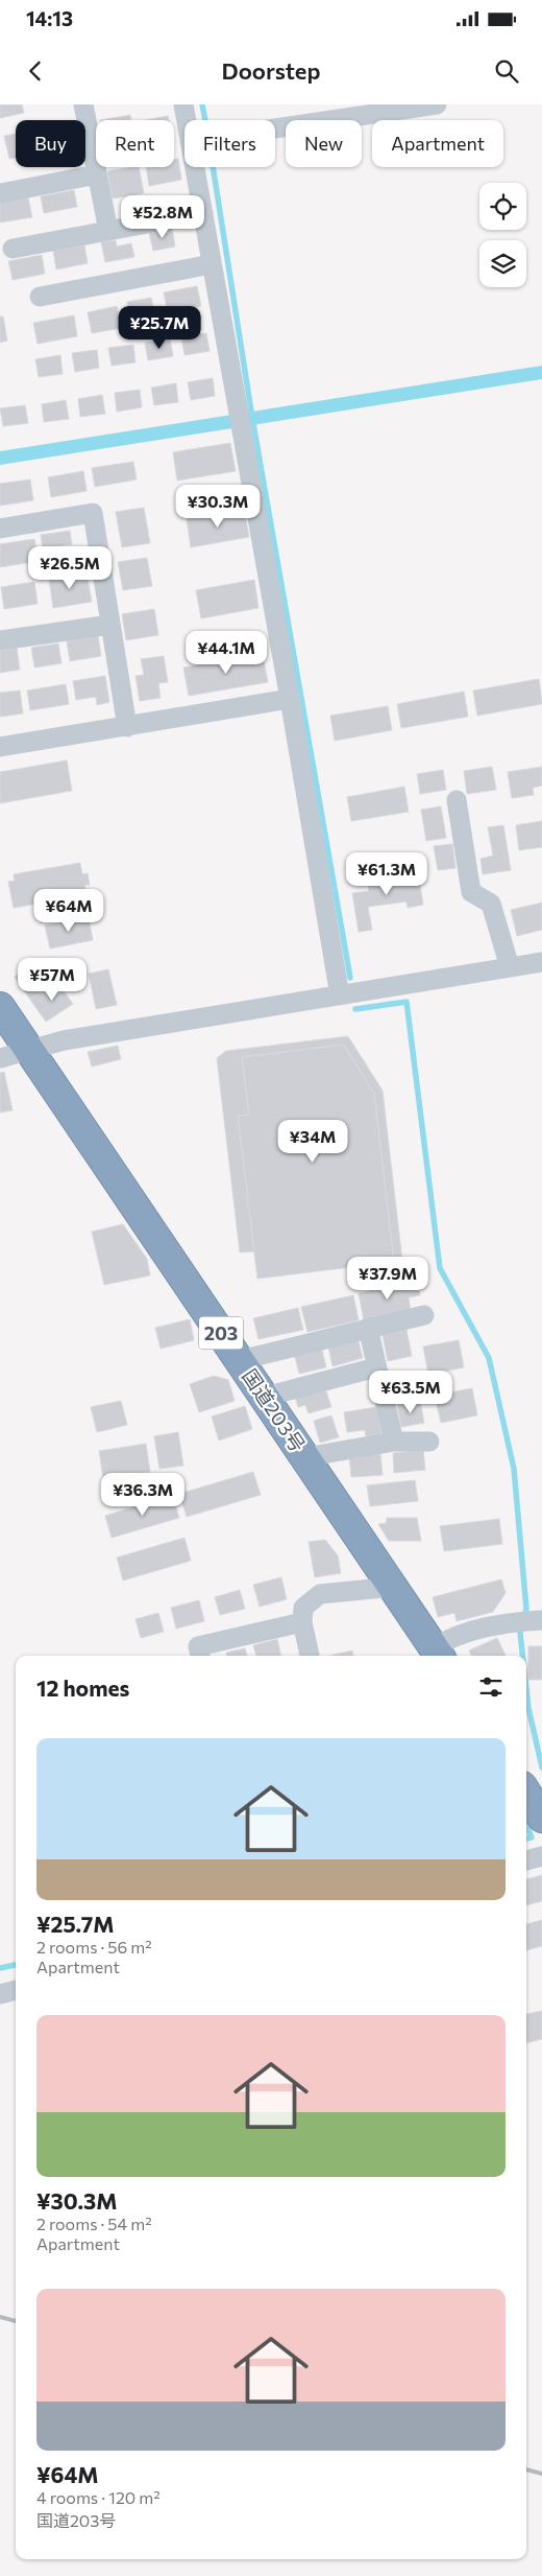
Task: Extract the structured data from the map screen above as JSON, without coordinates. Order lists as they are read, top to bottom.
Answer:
{
  "streets": {
    "highway": ["203", "国道203号"]
  },
  "page": {
    "status": "14:13",
    "header": "Doorstep",
    "chip": [
      "Buy",
      "Rent",
      "Filters",
      "New",
      "Apartment"
    ],
    "price": [
      "¥52.8M",
      "¥25.7M",
      "¥30.3M",
      "¥26.5M",
      "¥44.1M",
      "¥61.3M",
      "¥64M",
      "¥57M",
      "¥34M",
      "¥37.9M",
      "¥63.5M",
      "¥36.3M"
    ],
    "heading": "12 homes",
    "list": [
      {
        "name": "¥25.7M",
        "note": "2 rooms · 56 m² · Apartment"
      },
      {
        "name": "¥30.3M",
        "note": "2 rooms · 54 m² · Apartment"
      },
      {
        "name": "¥64M",
        "note": "4 rooms · 120 m² · 国道203号"
      }
    ]
  }
}
